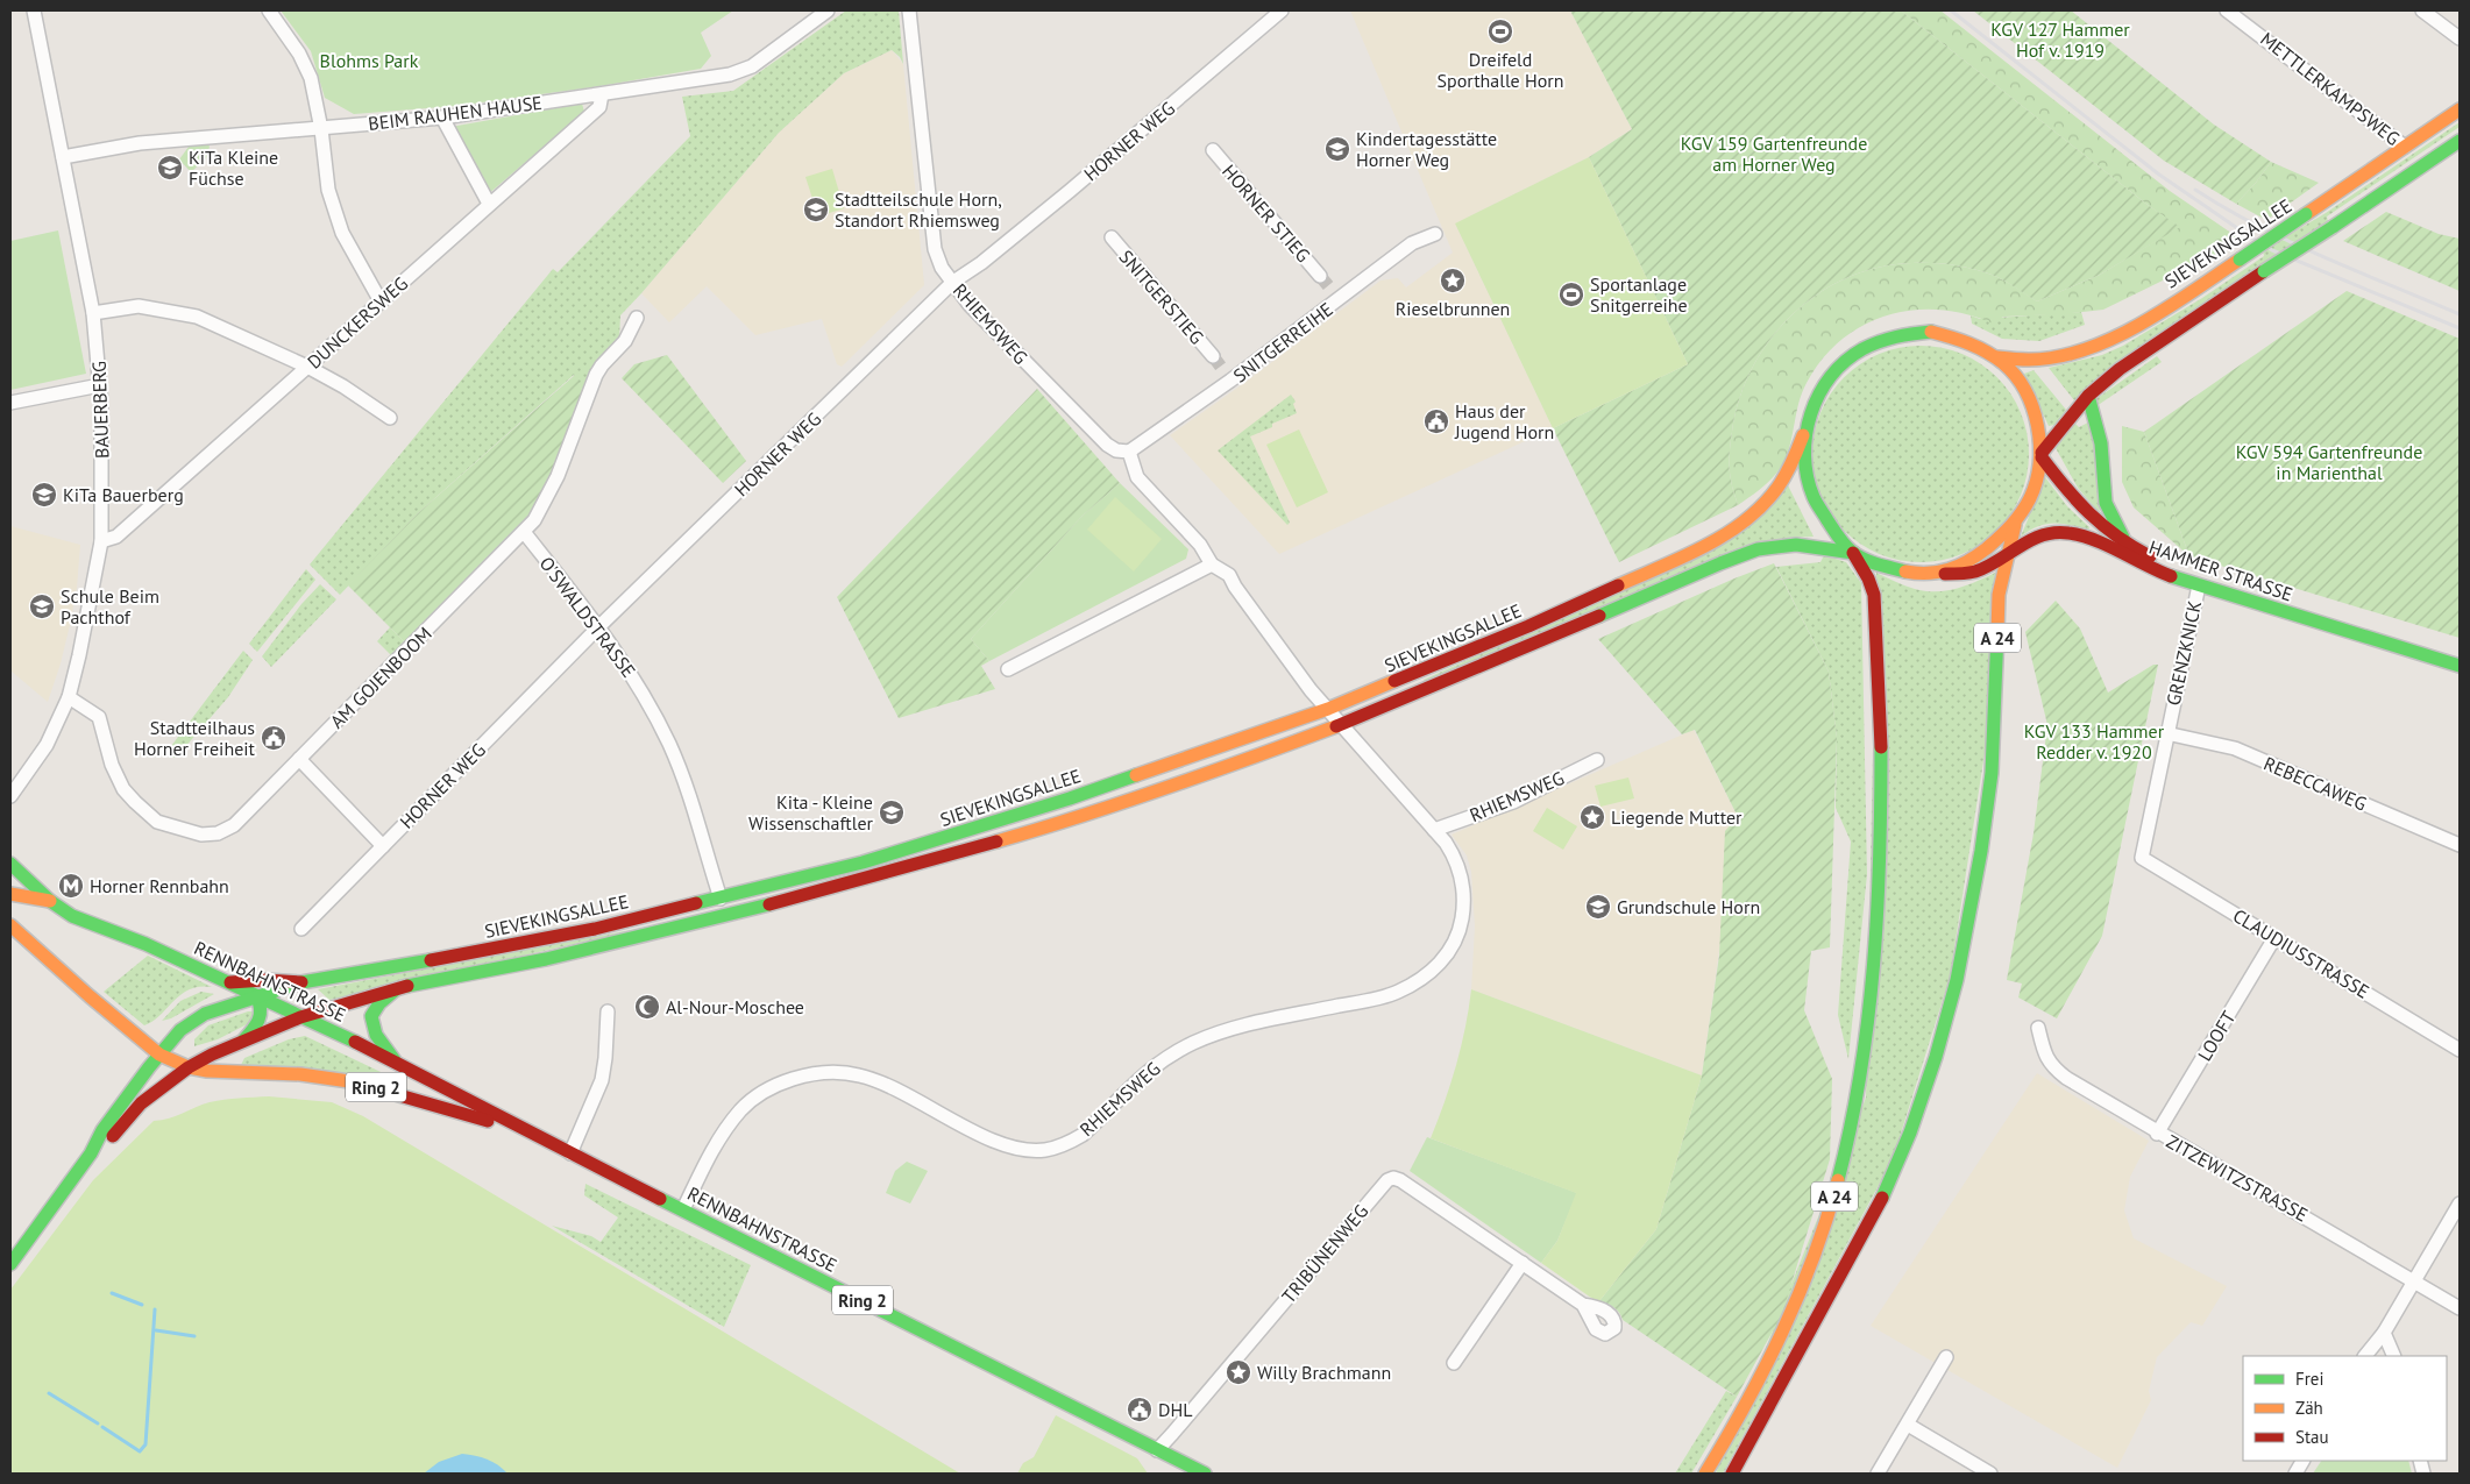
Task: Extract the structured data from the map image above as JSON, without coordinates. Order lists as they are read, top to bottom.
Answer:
{
  "streets": {
    "main road": [
      "SIEVEKINGSALLEE",
      "HAMMER STRASSE",
      "A 24",
      "RENNBAHNSTRASSE",
      "Ring 2"
    ],
    "street": [
      "METTLERKAMPSWEG",
      "BEIM RAUHEN HAUSE",
      "HORNER WEG",
      "HORNER STIEG",
      "SNITGERSTIEG",
      "DUNCKERSWEG",
      "RHIEMSWEG",
      "SNITGERREIHE",
      "BAUERBERG",
      "O'SWALDSTRASSE",
      "GRENZKNICK",
      "AM GOJENBOOM",
      "REBECCAWEG",
      "CLAUDIUSSTRASSE",
      "LOOFT",
      "ZITZEWITZSTRASSE",
      "TRIBÜNENWEG"
    ]
  },
  "crossings": [
    ["METTLERKAMPSWEG", "SIEVEKINGSALLEE"],
    ["BEIM RAUHEN HAUSE", "DUNCKERSWEG"],
    ["BEIM RAUHEN HAUSE", "BAUERBERG"],
    ["HORNER WEG", "RHIEMSWEG"],
    ["HORNER WEG", "O'SWALDSTRASSE"],
    ["SIEVEKINGSALLEE", "RHIEMSWEG"],
    ["SIEVEKINGSALLEE", "HAMMER STRASSE"],
    ["SIEVEKINGSALLEE", "O'SWALDSTRASSE"],
    ["SIEVEKINGSALLEE", "A 24"],
    ["SIEVEKINGSALLEE", "RENNBAHNSTRASSE"],
    ["DUNCKERSWEG", "BAUERBERG"],
    ["RHIEMSWEG", "SNITGERREIHE"],
    ["RHIEMSWEG", "RENNBAHNSTRASSE"],
    ["BAUERBERG", "AM GOJENBOOM"],
    ["HAMMER STRASSE", "A 24"],
    ["HAMMER STRASSE", "GRENZKNICK"],
    ["O'SWALDSTRASSE", "AM GOJENBOOM"],
    ["GRENZKNICK", "REBECCAWEG"],
    ["GRENZKNICK", "CLAUDIUSSTRASSE"],
    ["CLAUDIUSSTRASSE", "LOOFT"],
    ["RENNBAHNSTRASSE", "TRIBÜNENWEG"],
    ["LOOFT", "ZITZEWITZSTRASSE"]
  ],
  "parks": [
    "KGV 127 Hammer Hof v. 1919",
    "Blohms Park",
    "KGV 159 Gartenfreunde am Horner Weg",
    "KGV 594 Gartenfreunde in Marienthal",
    "KGV 133 Hammer Redder v. 1920"
  ],
  "places": {
    "sports": ["Dreifeld Sporthalle Horn", "Sportanlage Snitgerreihe"],
    "school or university": [
      "Kindertagesstätte Horner Weg",
      "KiTa Kleine Füchse",
      "Stadtteilschule Horn, Standort Rhiemsweg",
      "KiTa Bauerberg",
      "Schule Beim Pachthof",
      "Kita - Kleine Wissenschaftler",
      "Grundschule Horn"
    ],
    "place": ["Rieselbrunnen", "Liegende Mutter", "Willy Brachmann"],
    "public building": ["Haus der Jugend Horn", "Stadtteilhaus Horner Freiheit", "DHL"],
    "metro station": ["Horner Rennbahn"],
    "mosque": ["Al-Nour-Moschee"]
  },
  "legend": ["Frei", "Zäh", "Stau"]
}
